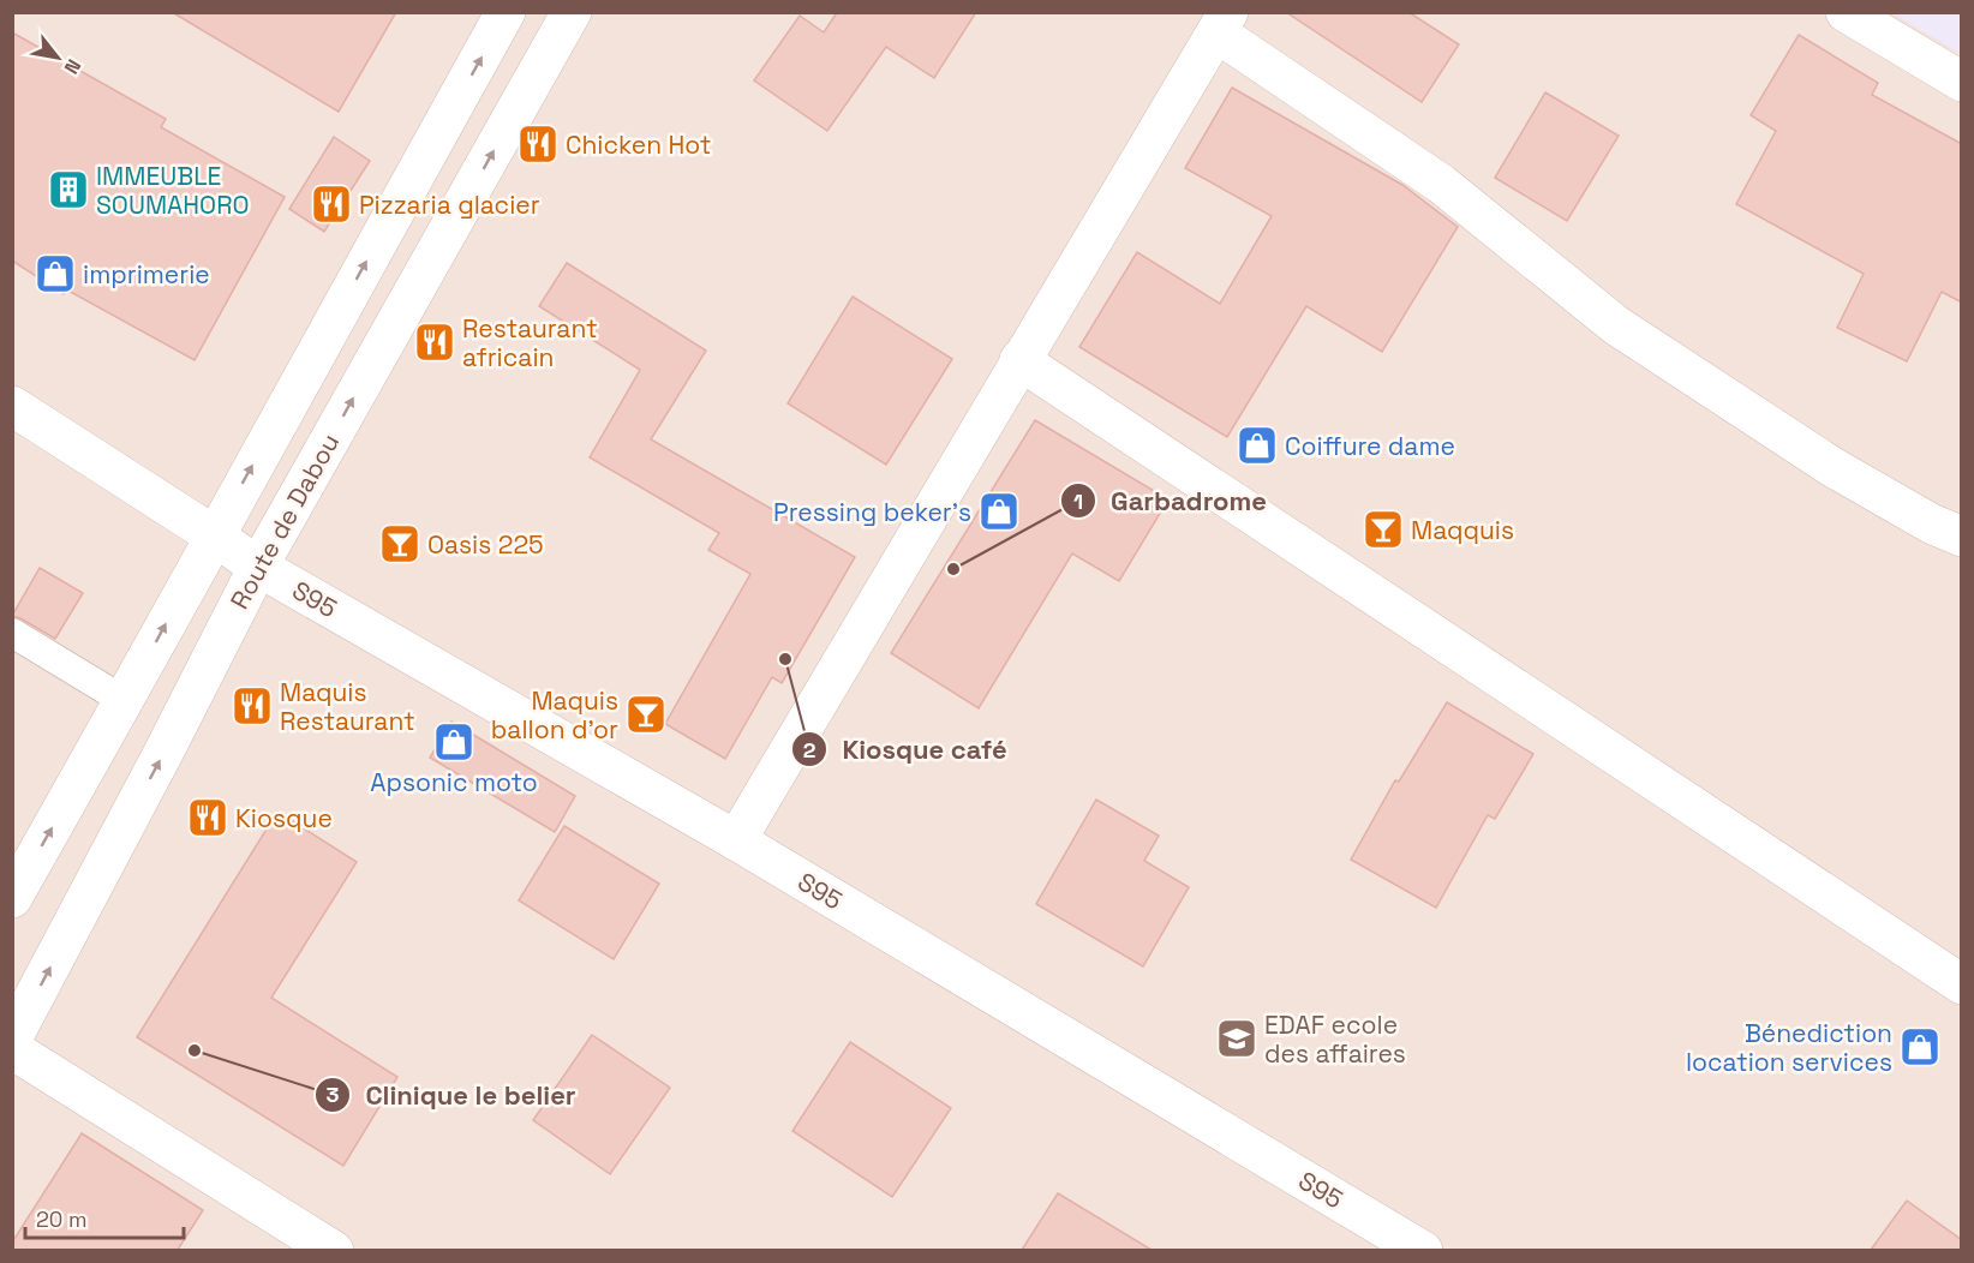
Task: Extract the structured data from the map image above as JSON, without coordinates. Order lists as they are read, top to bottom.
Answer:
{
  "streets": {
    "street": ["Route de Dabou", "S95"]
  },
  "crossings": [
    ["Route de Dabou", "S95"]
  ],
  "places": {
    "restaurant": [
      "Chicken Hot",
      "Pizzaria glacier",
      "Restaurant africain",
      "Maquis Restaurant",
      "Kiosque"
    ],
    "building": ["IMMEUBLE SOUMAHORO"],
    "shop": [
      "imprimerie",
      "Coiffure dame",
      "Pressing beker's",
      "Apsonic moto",
      "Bénediction location services"
    ],
    "bar": ["Maqquis", "Oasis 225", "Maquis ballon d'or"],
    "other": ["Garbadrome", "Kiosque café", "Clinique le belier"],
    "school or university": ["EDAF ecole des affaires"]
  },
  "scale_bar": "20 m",
  "north": "bottom right"
}
